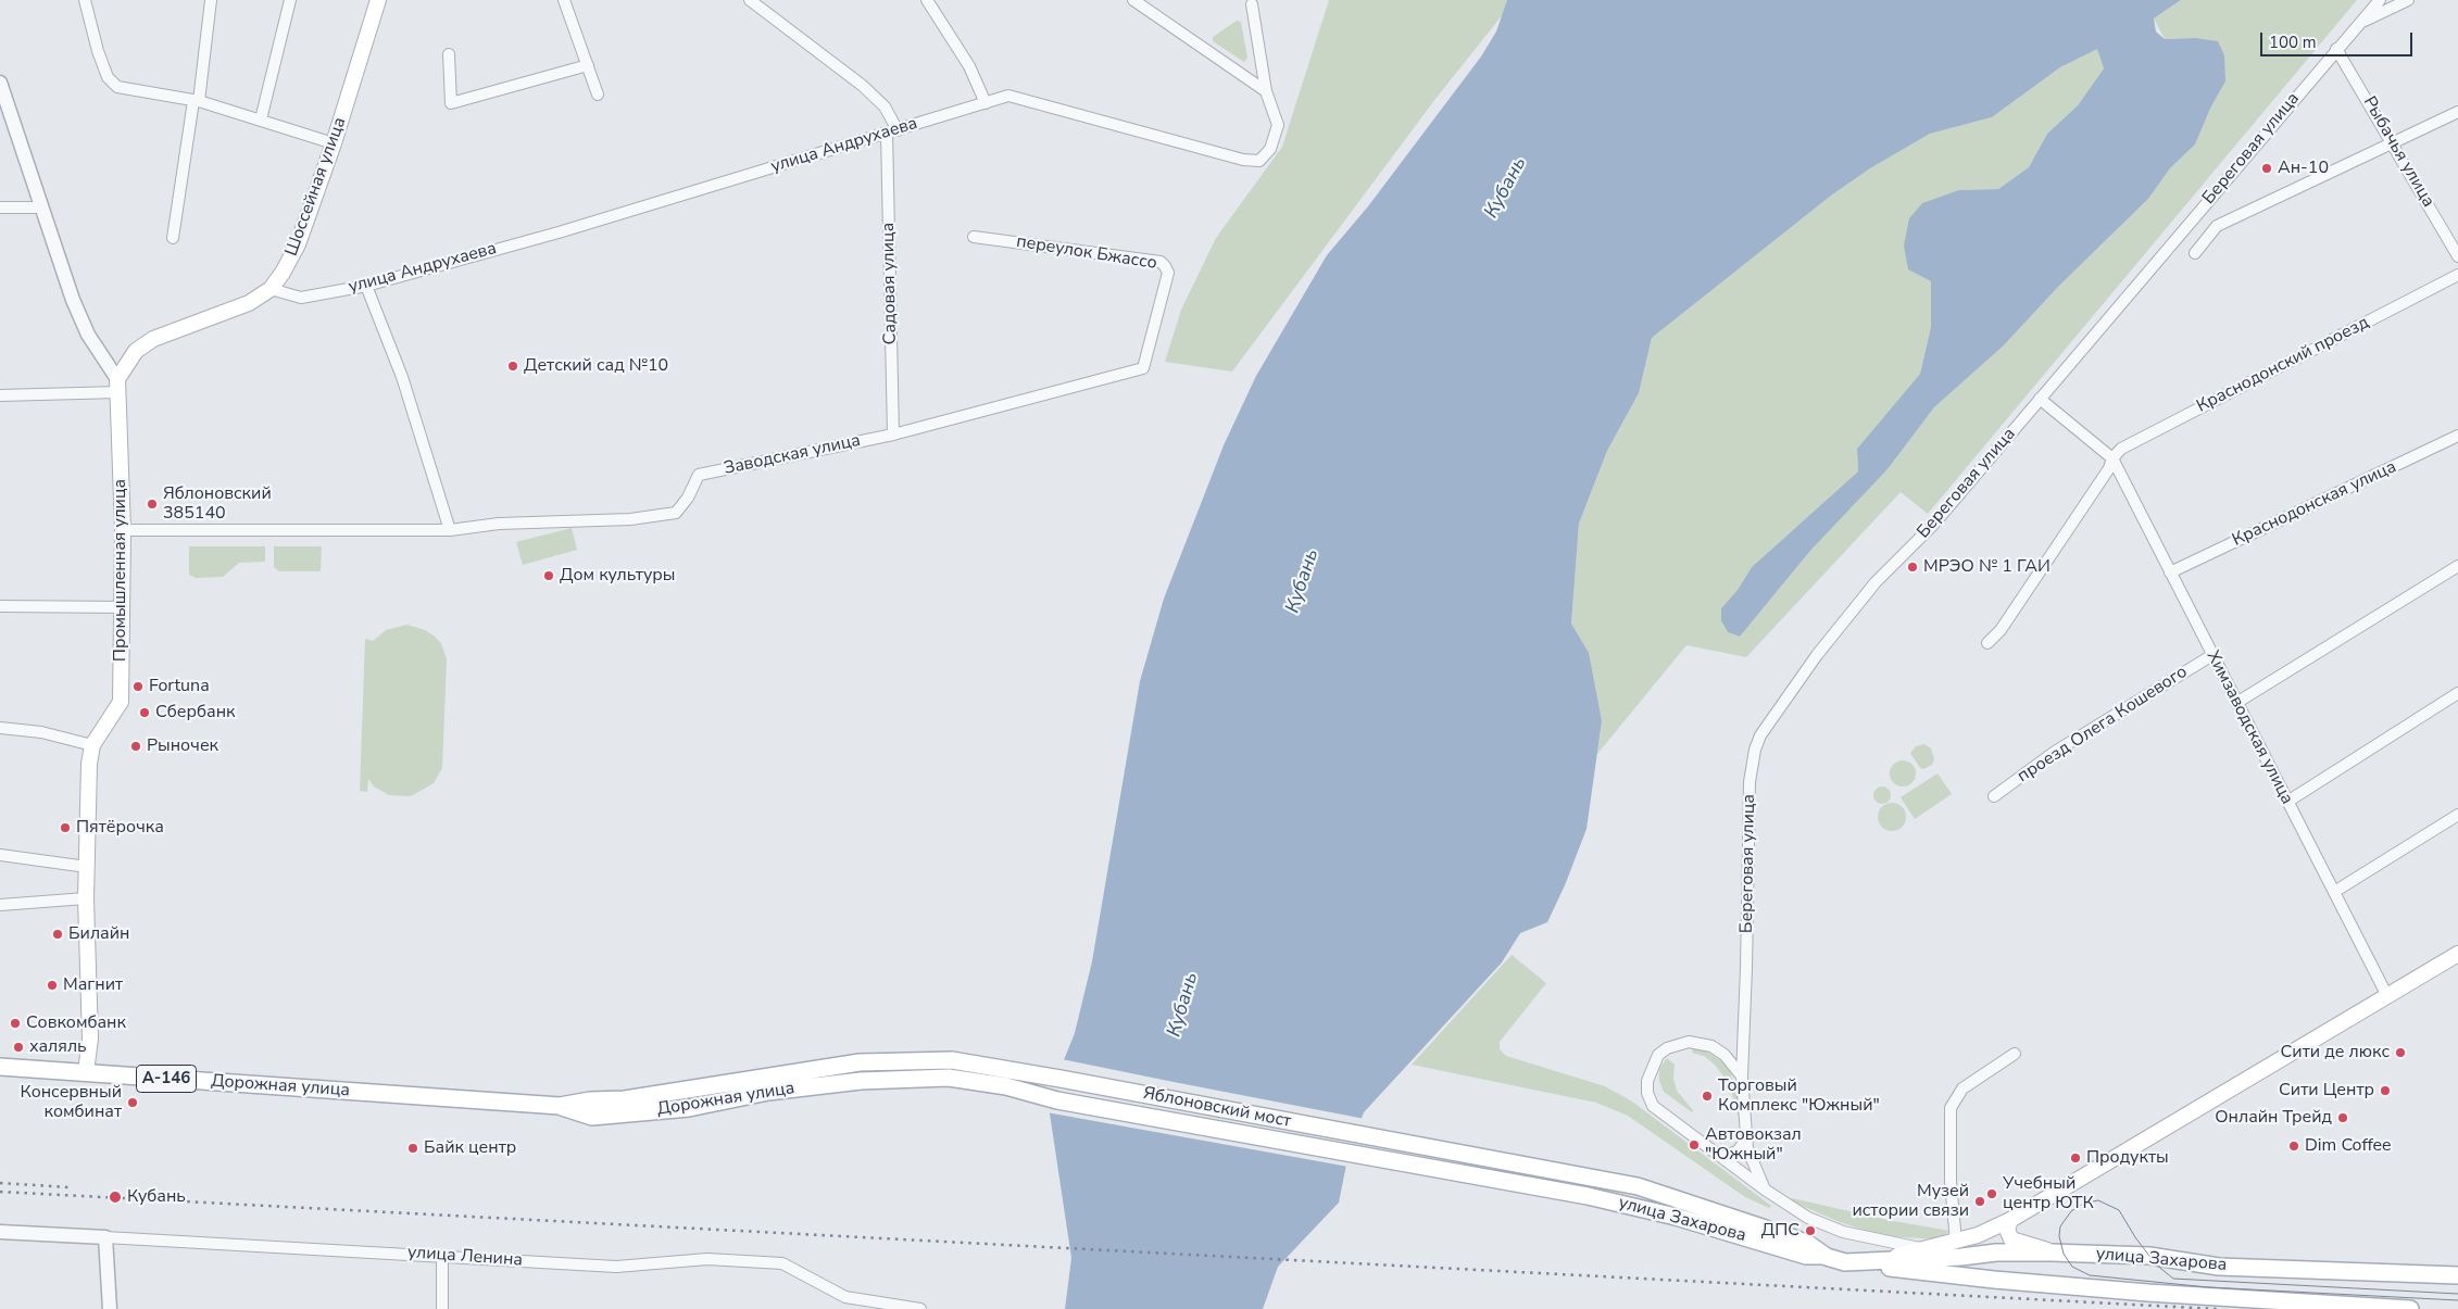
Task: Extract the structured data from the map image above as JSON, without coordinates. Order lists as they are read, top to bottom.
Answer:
{
  "streets": {
    "main road": [
      "Шоссейная улица",
      "Промышленная улица",
      "А-146",
      "Дорожная улица",
      "Яблоновский мост",
      "улица Захарова"
    ],
    "street": [
      "улица Андрухаева",
      "Береговая улица",
      "Рыбачья улица",
      "переулок Бжассо",
      "Садовая улица",
      "Краснодонский проезд",
      "Заводская улица",
      "Краснодонская улица",
      "проезд Олега Кошевого",
      "Химзаводская улица",
      "улица Ленина"
    ]
  },
  "crossings": [
    ["улица Андрухаева", "Шоссейная улица"],
    ["улица Андрухаева", "Садовая улица"],
    ["Береговая улица", "Рыбачья улица"],
    ["Береговая улица", "Химзаводская улица"],
    ["Шоссейная улица", "Промышленная улица"],
    ["переулок Бжассо", "Заводская улица"],
    ["Садовая улица", "Заводская улица"],
    ["Краснодонский проезд", "Химзаводская улица"],
    ["Заводская улица", "Промышленная улица"],
    ["Краснодонская улица", "Химзаводская улица"],
    ["Промышленная улица", "Дорожная улица"],
    ["проезд Олега Кошевого", "Химзаводская улица"],
    ["Дорожная улица", "Яблоновский мост"],
    ["Яблоновский мост", "улица Захарова"]
  ],
  "water": ["Кубань"],
  "places": [
    "Ан-10",
    "Детский сад №10",
    "Яблоновский 385140",
    "МРЭО № 1 ГАИ",
    "Дом культуры",
    "Fortuna",
    "Сбербанк",
    "Рыночек",
    "Пятёрочка",
    "Билайн",
    "Магнит",
    "Совкомбанк",
    "халяль",
    "Сити де люкс",
    "Сити Центр",
    "Торговый Комплекс \"Южный\"",
    "Консервный комбинат",
    "Онлайн Трейд",
    "Автовокзал \"Южный\"",
    "Dim Coffee",
    "Байк центр",
    "Продукты",
    "Учебный центр ЮТК",
    "Кубань",
    "Музей истории связи",
    "ДПС"
  ],
  "scale_bar": "100 m"
}
